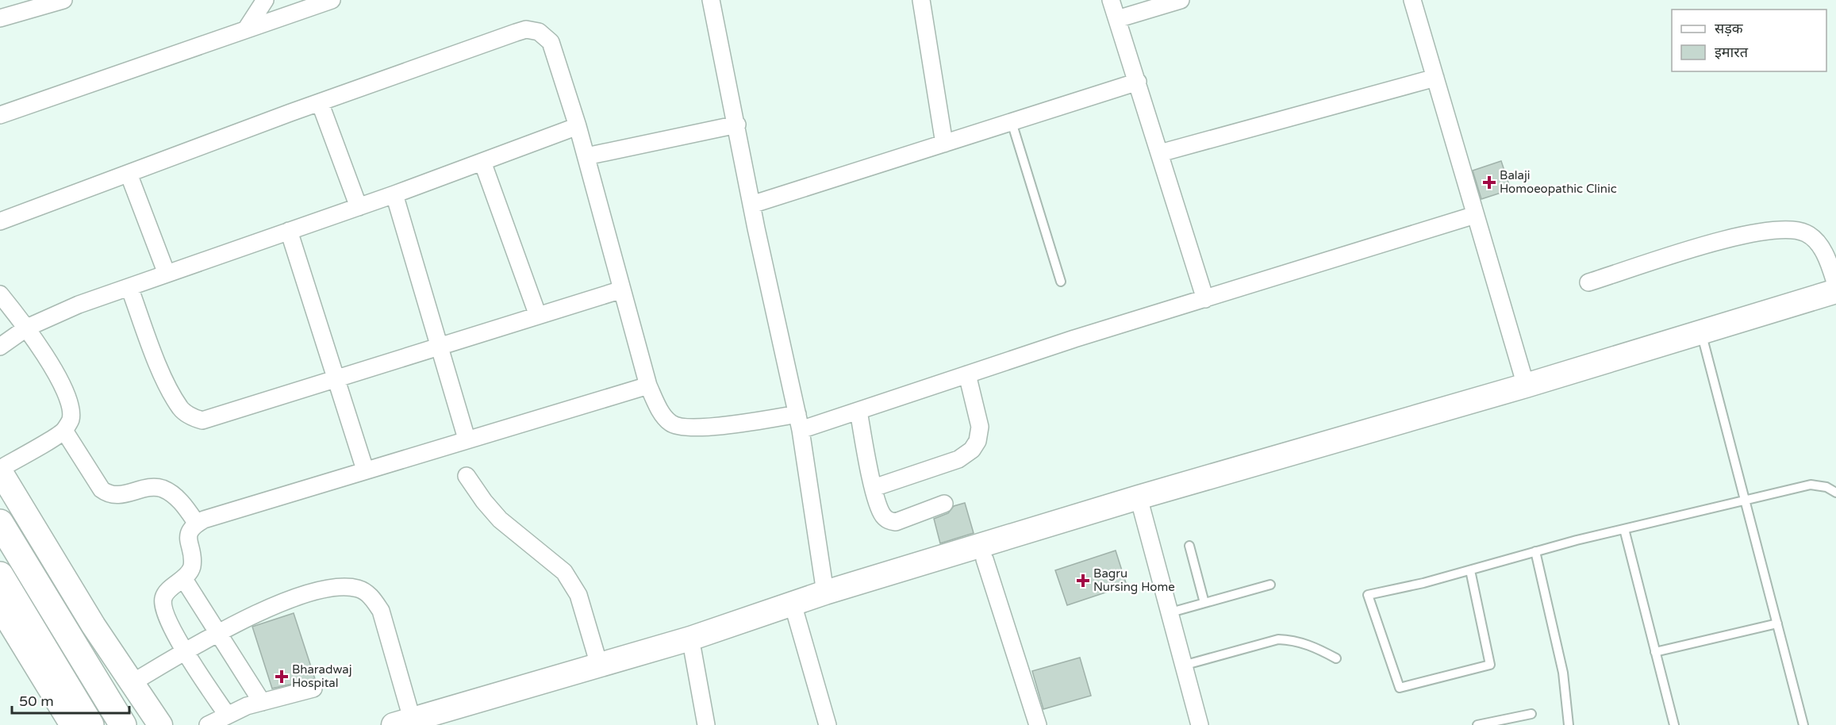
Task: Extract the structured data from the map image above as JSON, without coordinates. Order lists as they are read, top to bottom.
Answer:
{
  "places": {
    "health": ["Balaji Homoeopathic Clinic", "Bagru Nursing Home", "Bharadwaj Hospital"]
  },
  "legend": ["सड़क", "इमारत"],
  "scale_bar": "50 m"
}
